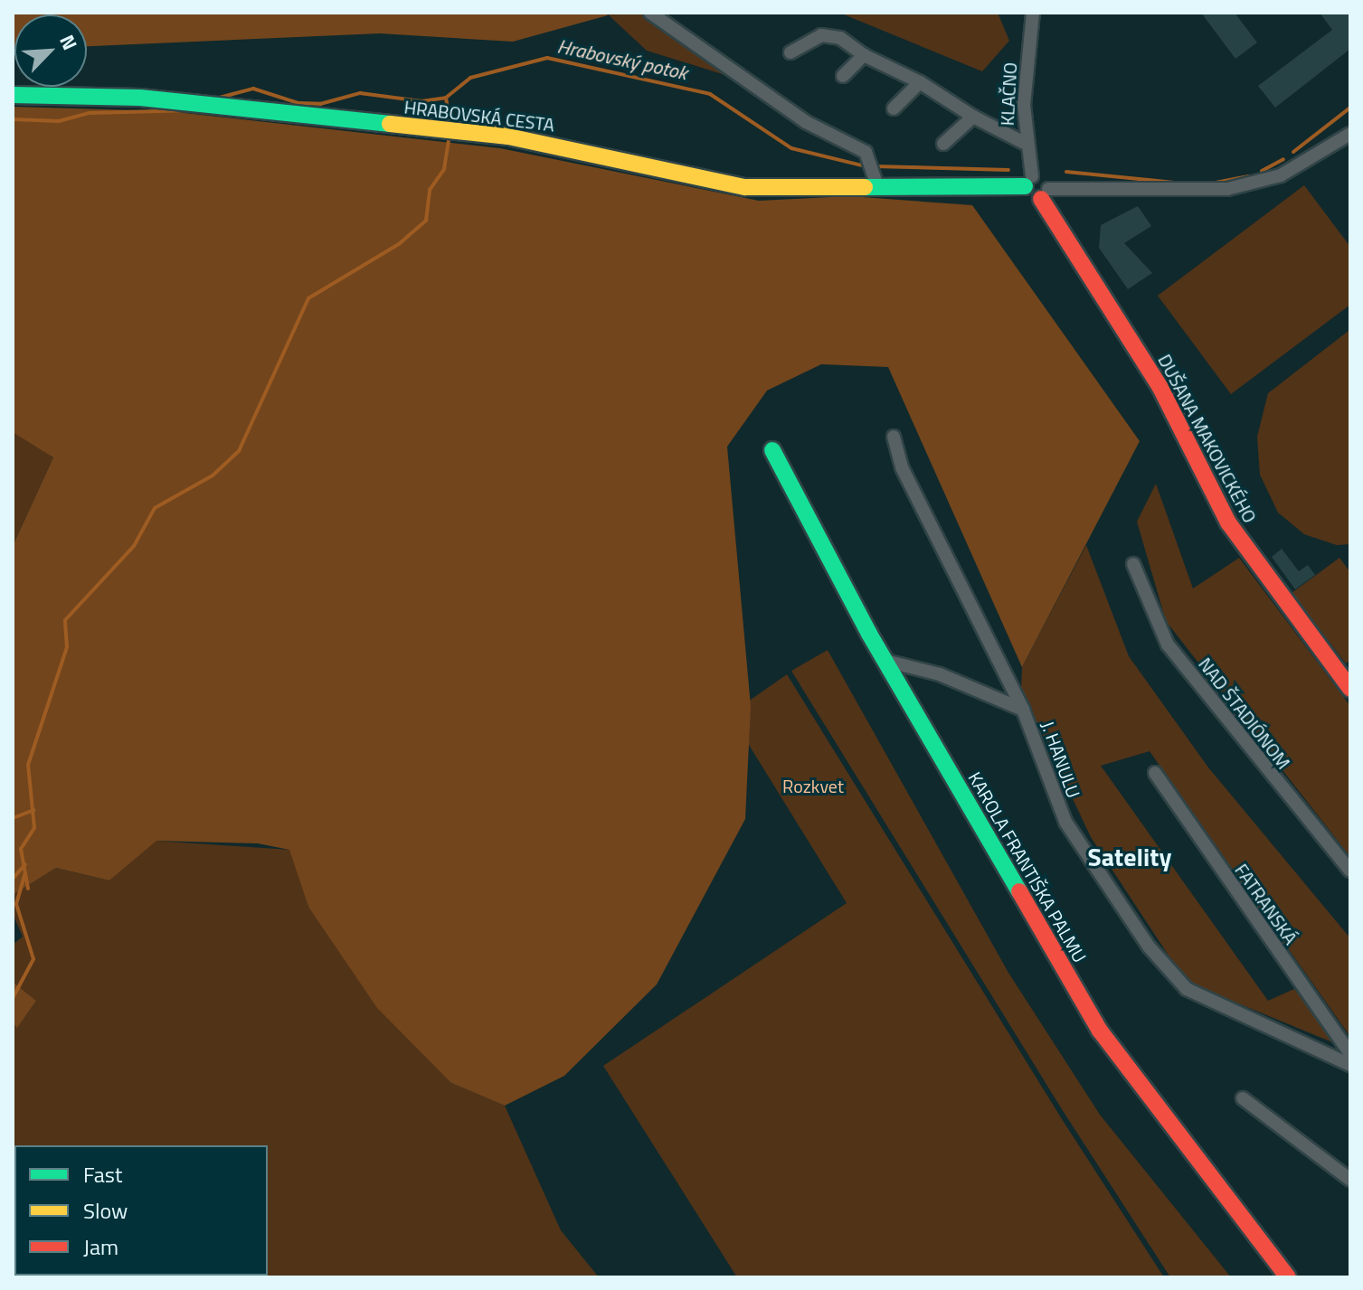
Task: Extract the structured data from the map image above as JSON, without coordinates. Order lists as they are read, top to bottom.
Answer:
{
  "streets": {
    "street": [
      "KLAČNO",
      "HRABOVSKÁ CESTA",
      "DUŠANA MAKOVICKÉHO",
      "NAD ŠTADIÓNOM",
      "J. HANULU",
      "KAROLA FRANTIŠKA PALMU",
      "FATRANSKÁ"
    ]
  },
  "crossings": [
    ["KLAČNO", "HRABOVSKÁ CESTA"]
  ],
  "districts": ["Satelity"],
  "water": ["Hrabovský potok"],
  "parks": ["Rozkvet"],
  "legend": ["Fast", "Slow", "Jam"],
  "north": "top right"
}
